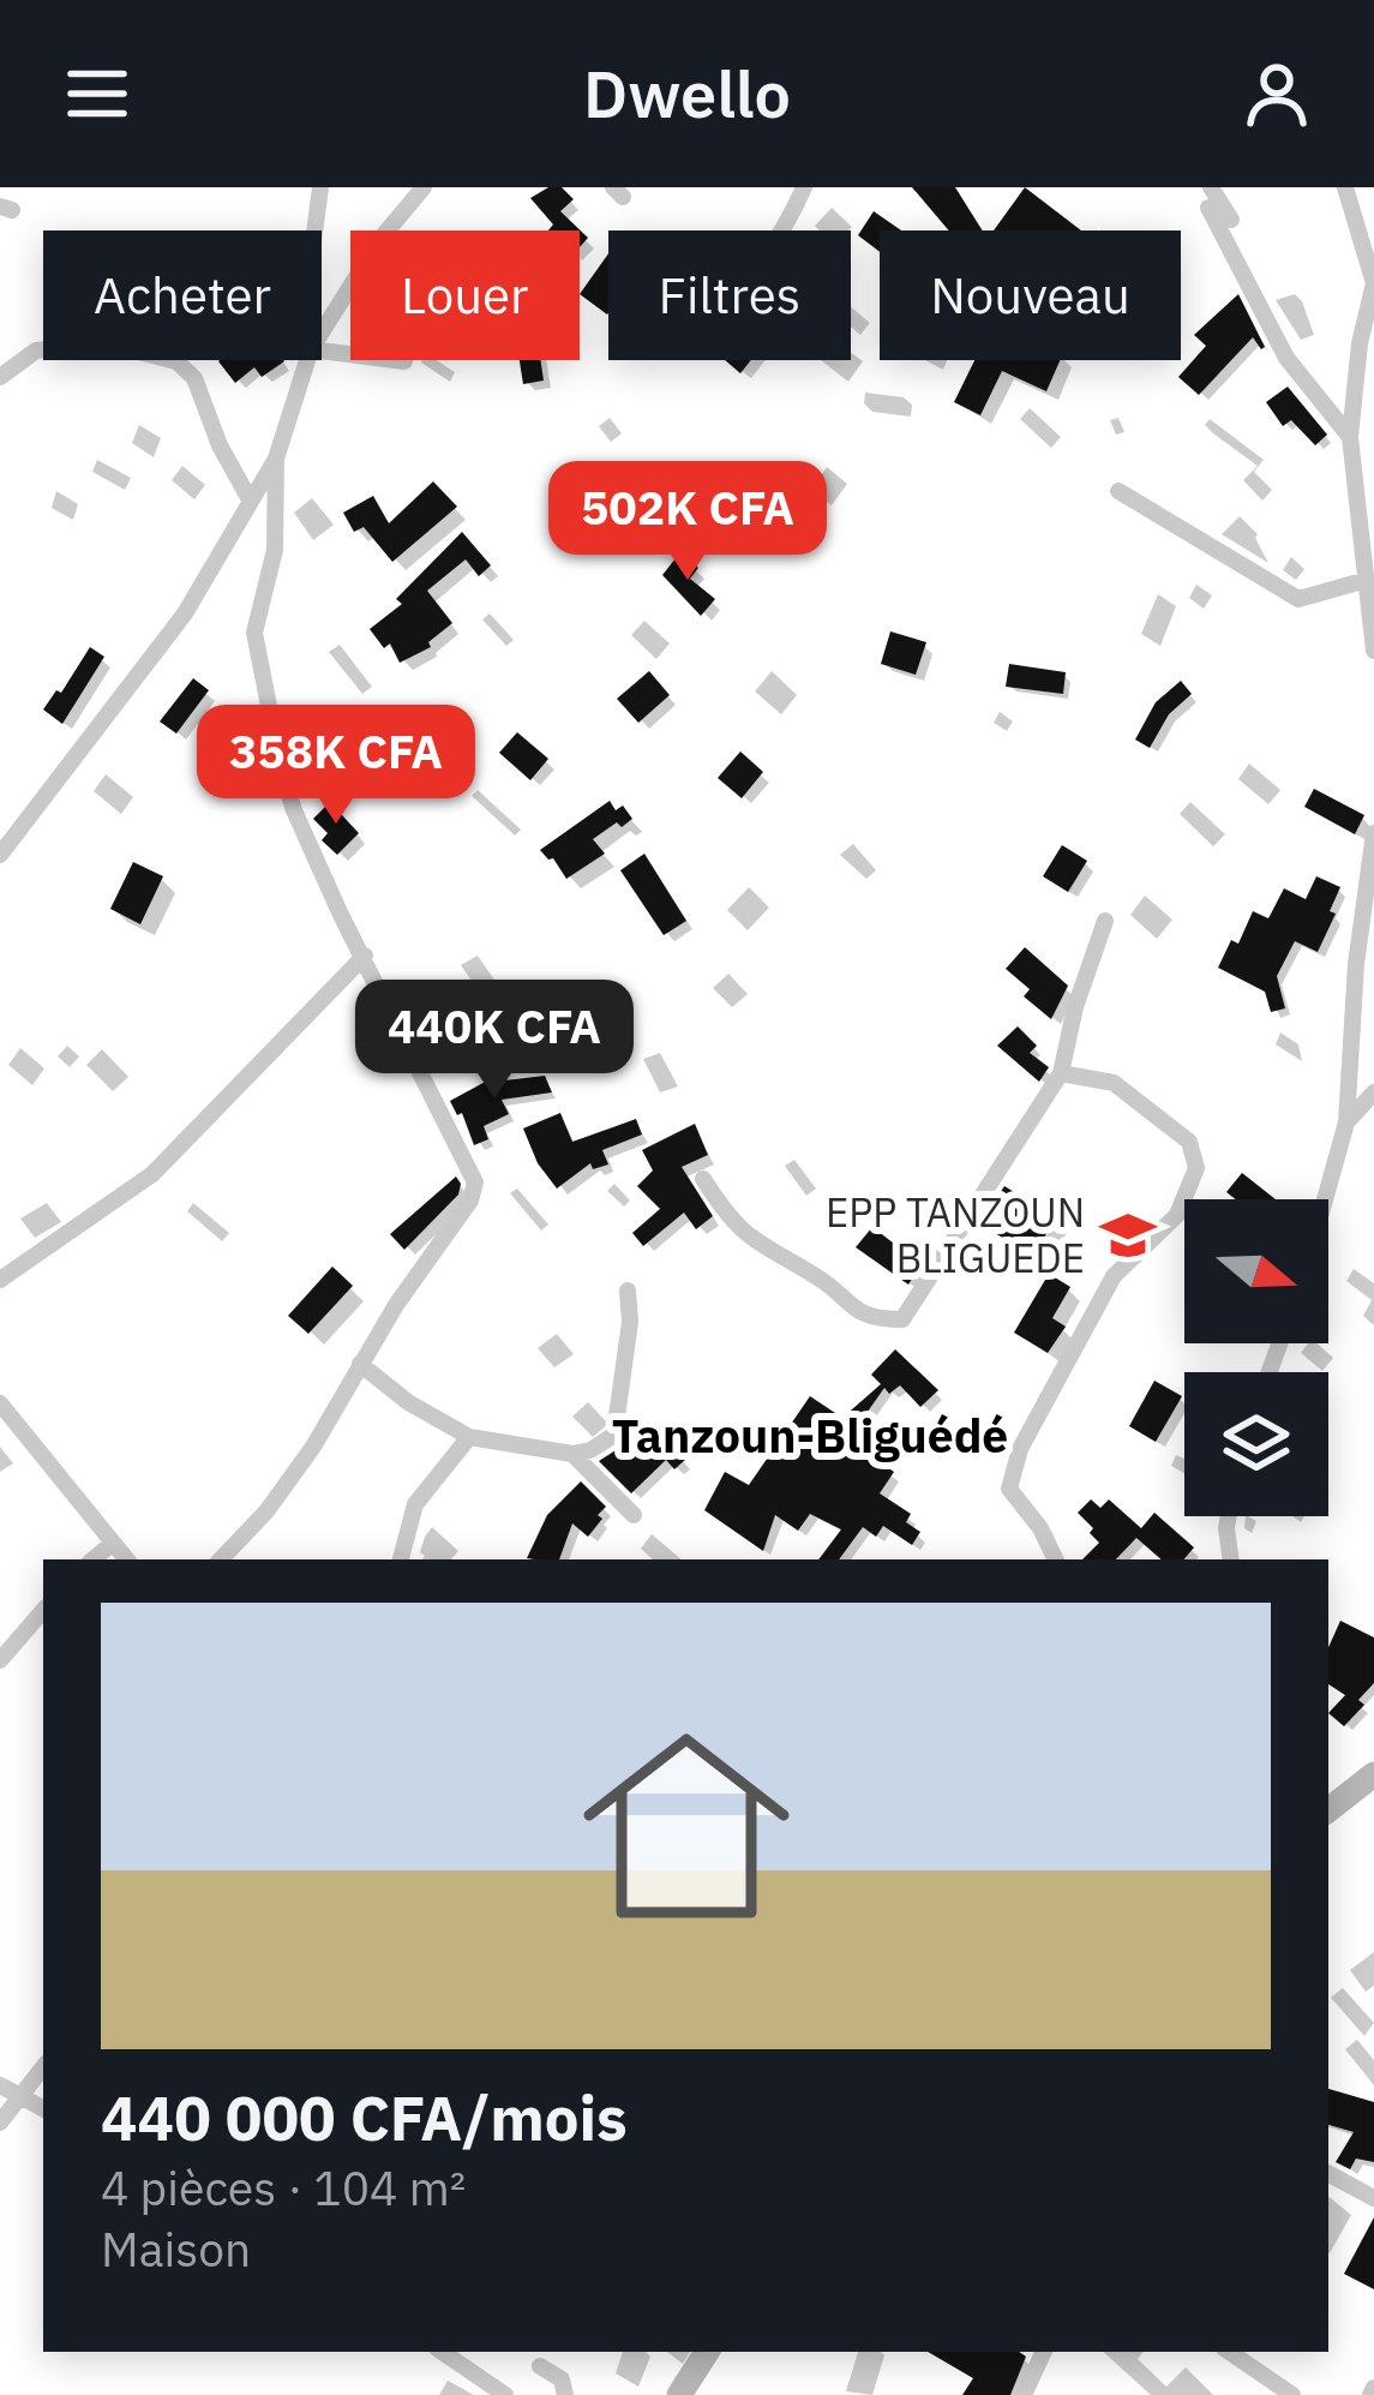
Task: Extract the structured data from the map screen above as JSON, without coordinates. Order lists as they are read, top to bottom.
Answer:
{
  "districts": ["Tanzoun-Bliguédé"],
  "places": {
    "school or university": ["EPP TANZOUN BLIGUEDE"]
  },
  "north": "right",
  "page": {
    "header": "Dwello",
    "chip": [
      "Acheter",
      "Louer",
      "Filtres",
      "Nouveau"
    ],
    "price": ["502K CFA", "358K CFA", "440K CFA"],
    "list": [
      {
        "name": "440 000 CFA/mois",
        "note": "4 pièces · 104 m² · Maison"
      }
    ]
  }
}
